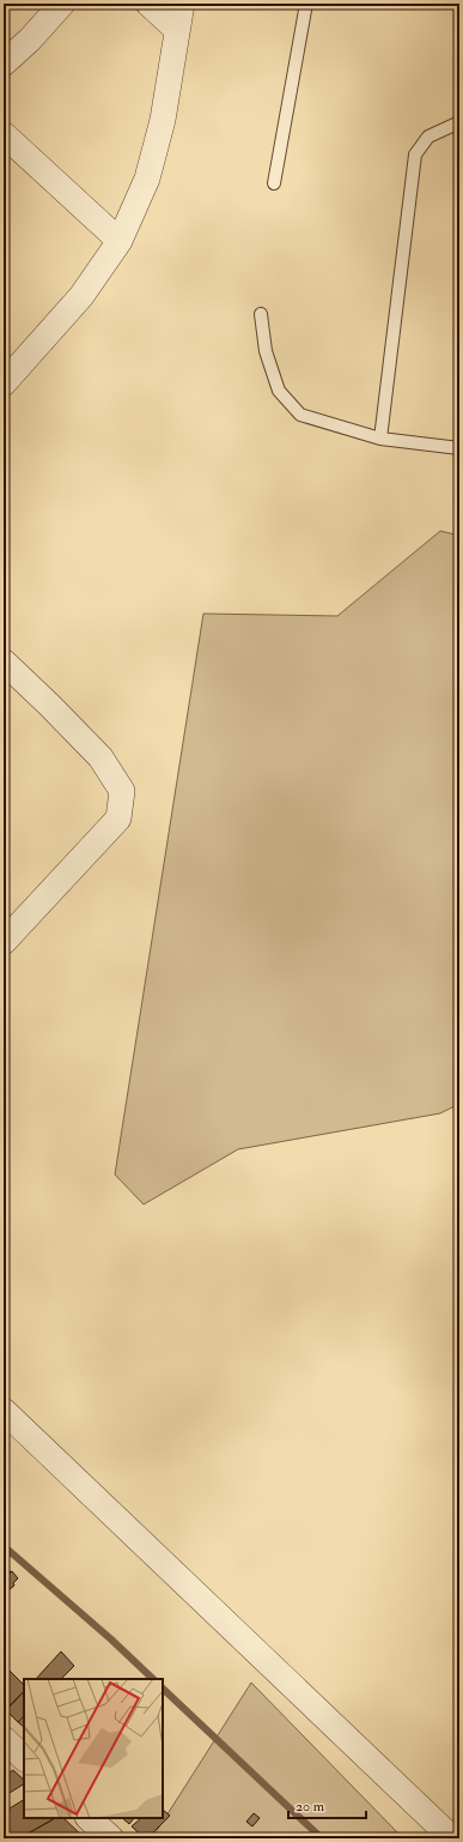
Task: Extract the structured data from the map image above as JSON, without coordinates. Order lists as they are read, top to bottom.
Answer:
{
  "scale_bar": "20 m"
}
